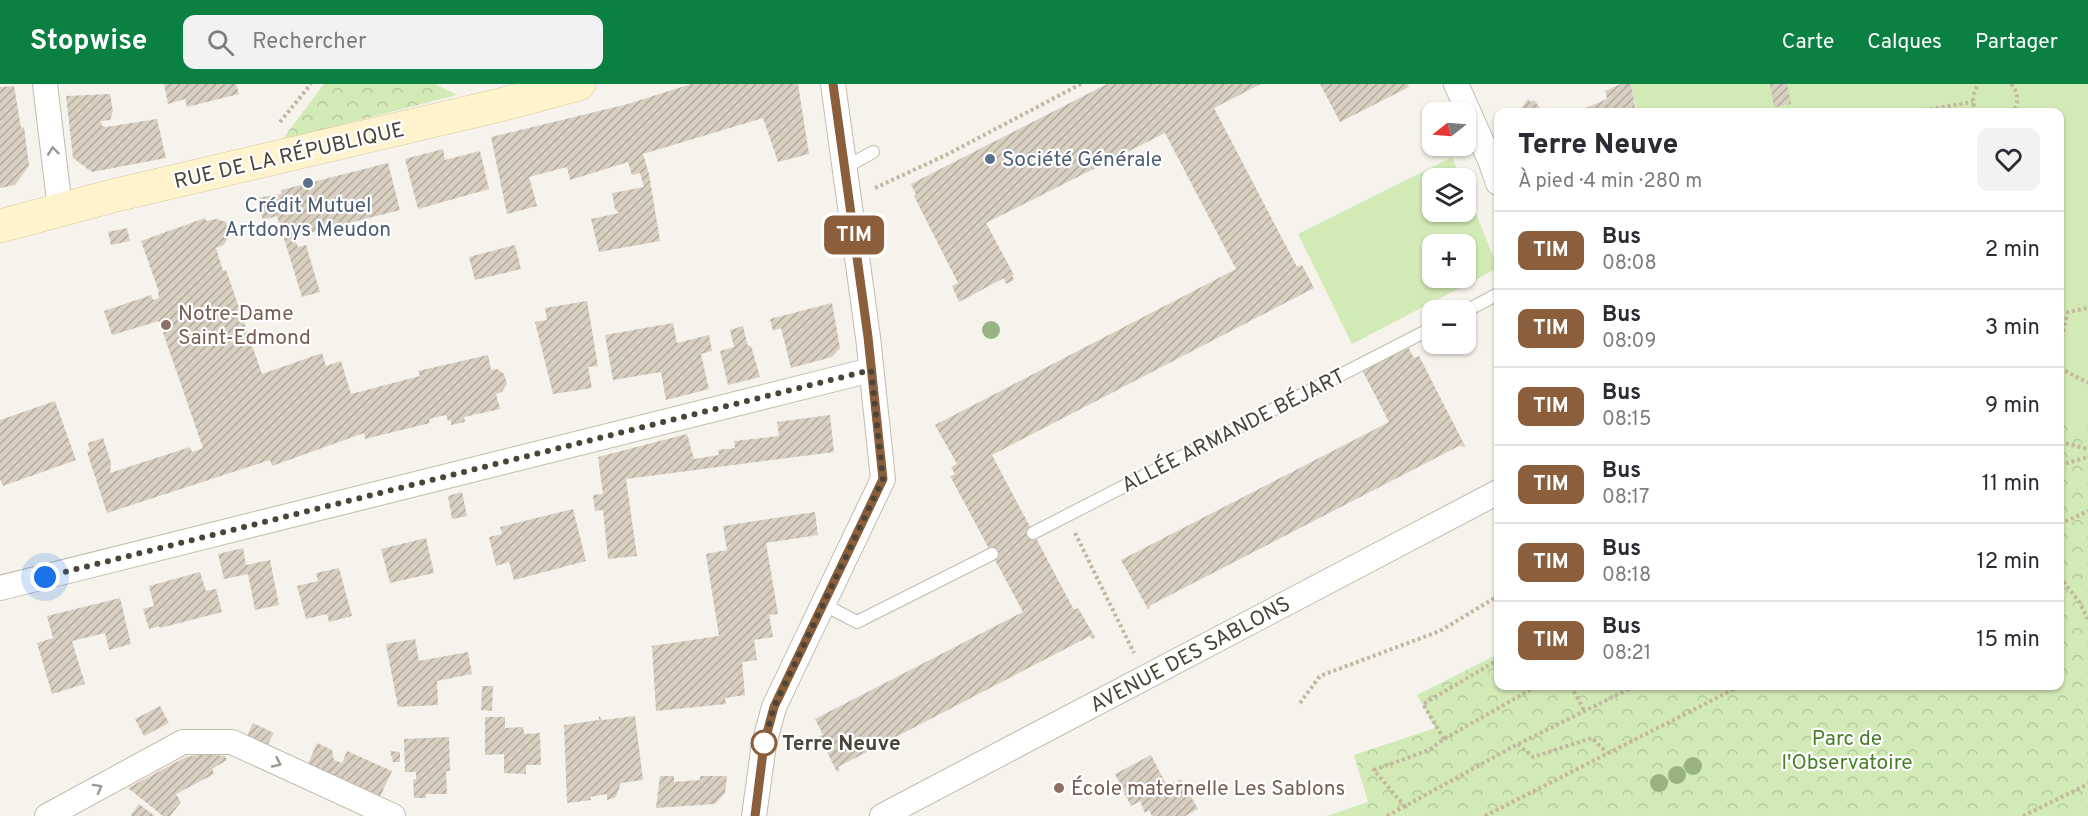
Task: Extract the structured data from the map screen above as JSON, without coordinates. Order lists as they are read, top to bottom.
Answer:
{
  "streets": {
    "main road": ["RUE DE LA RÉPUBLIQUE"],
    "street": ["AVENUE DES SABLONS"],
    "lane": ["ALLÉE ARMANDE BÉJART"]
  },
  "parks": ["Parc de l'Observatoire"],
  "places": [
    "Société Générale",
    "Crédit Mutuel Artdonys Meudon",
    "Notre-Dame Saint-Edmond",
    "Terre Neuve",
    "École maternelle Les Sablons"
  ],
  "lines": ["bus line TIM"],
  "north": "left",
  "page": {
    "header": "Stopwise",
    "search": "Rechercher",
    "nav": ["Carte", "Calques", "Partager"],
    "on_map": "TIM",
    "map_buttons": ["+", "−"],
    "heading": ["Terre Neuve", "À pied · 4 min · 280 m"],
    "list": [
      {
        "mark": "TIM",
        "name": "Bus",
        "note": "08:08",
        "value": "2 min"
      },
      {
        "mark": "TIM",
        "name": "Bus",
        "note": "08:09",
        "value": "3 min"
      },
      {
        "mark": "TIM",
        "name": "Bus",
        "note": "08:15",
        "value": "9 min"
      },
      {
        "mark": "TIM",
        "name": "Bus",
        "note": "08:17",
        "value": "11 min"
      },
      {
        "mark": "TIM",
        "name": "Bus",
        "note": "08:18",
        "value": "12 min"
      },
      {
        "mark": "TIM",
        "name": "Bus",
        "note": "08:21",
        "value": "15 min"
      }
    ]
  }
}
